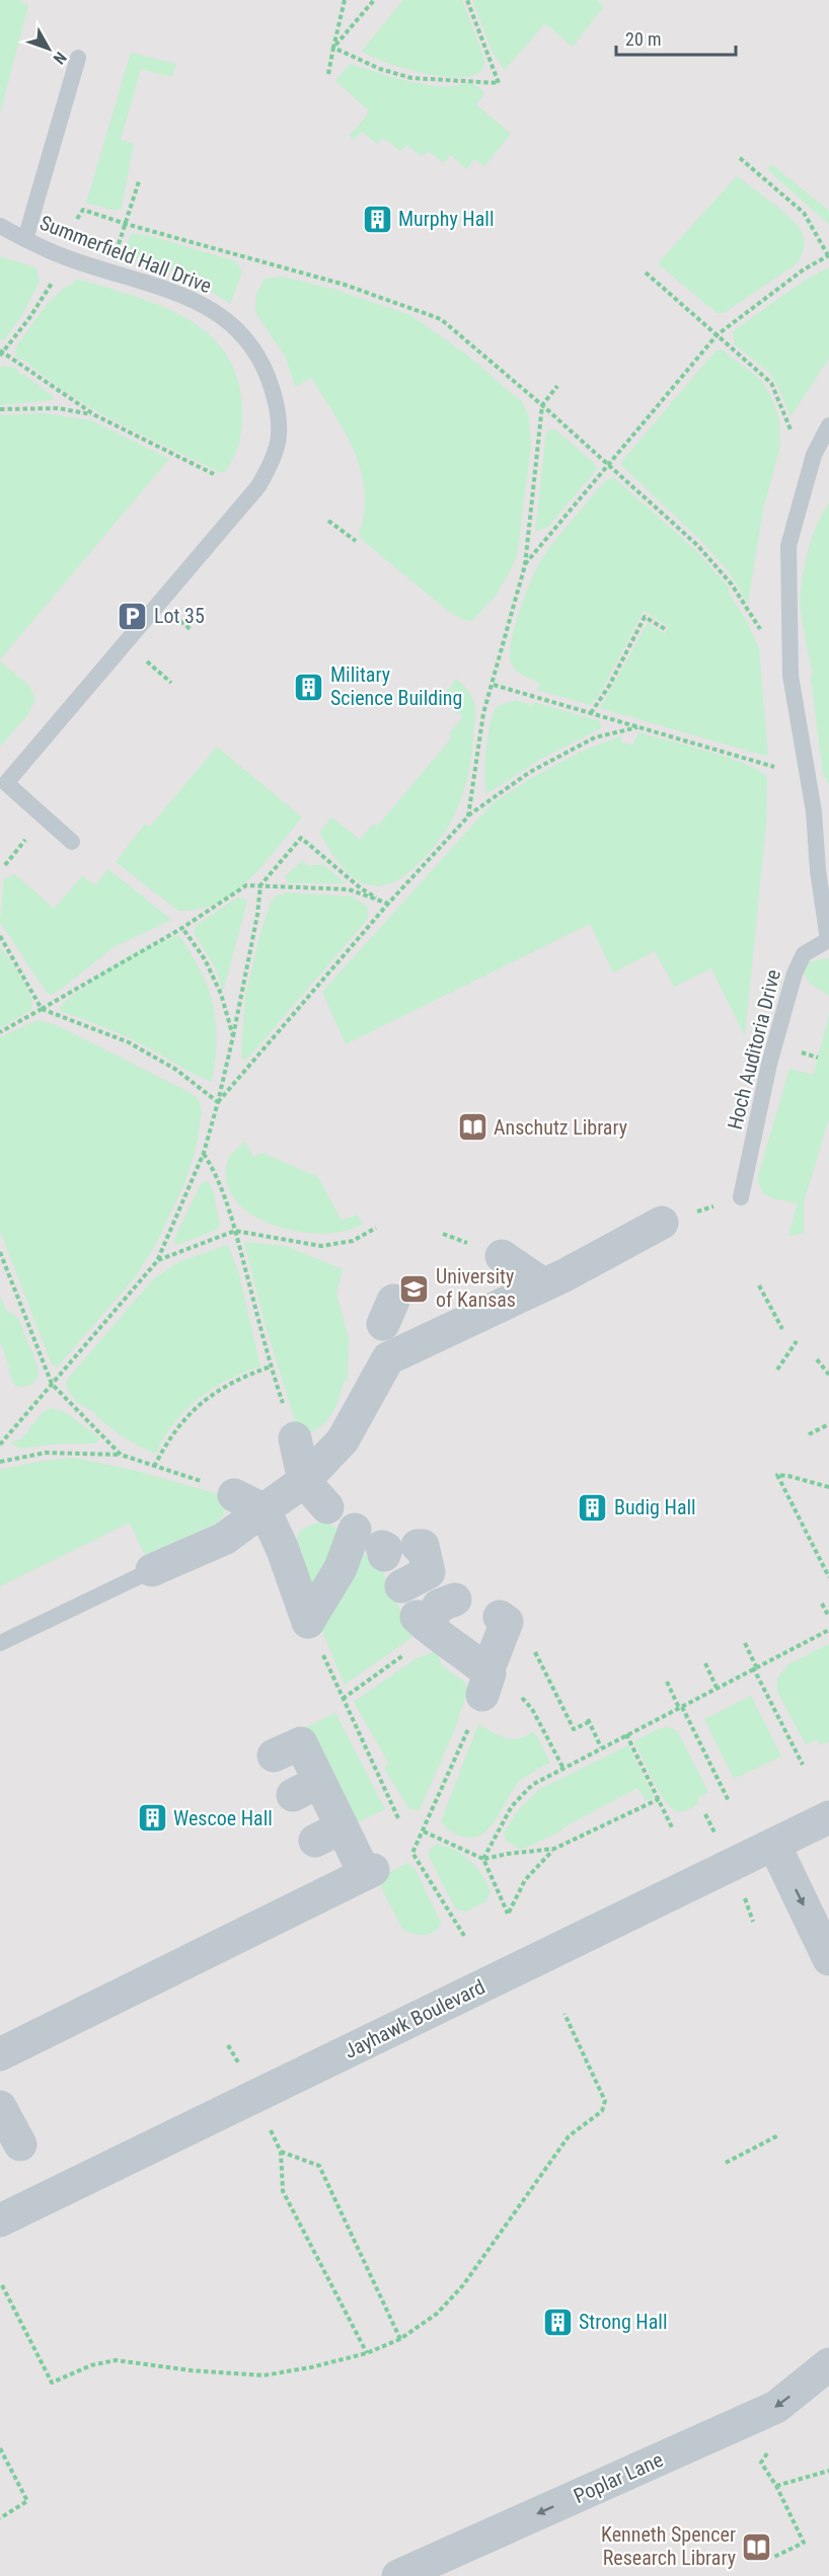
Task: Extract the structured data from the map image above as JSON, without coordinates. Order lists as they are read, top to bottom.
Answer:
{
  "streets": {
    "street": ["Jayhawk Boulevard", "Poplar Lane"],
    "lane": ["Summerfield Hall Drive", "Hoch Auditoria Drive"]
  },
  "one_way": ["Poplar Lane"],
  "places": {
    "building": [
      "Murphy Hall",
      "Military Science Building",
      "Budig Hall",
      "Wescoe Hall",
      "Strong Hall"
    ],
    "parking": ["Lot 35"],
    "library": ["Anschutz Library", "Kenneth Spencer Research Library"],
    "school or university": ["University of Kansas"]
  },
  "scale_bar": "20 m",
  "north": "bottom right"
}
